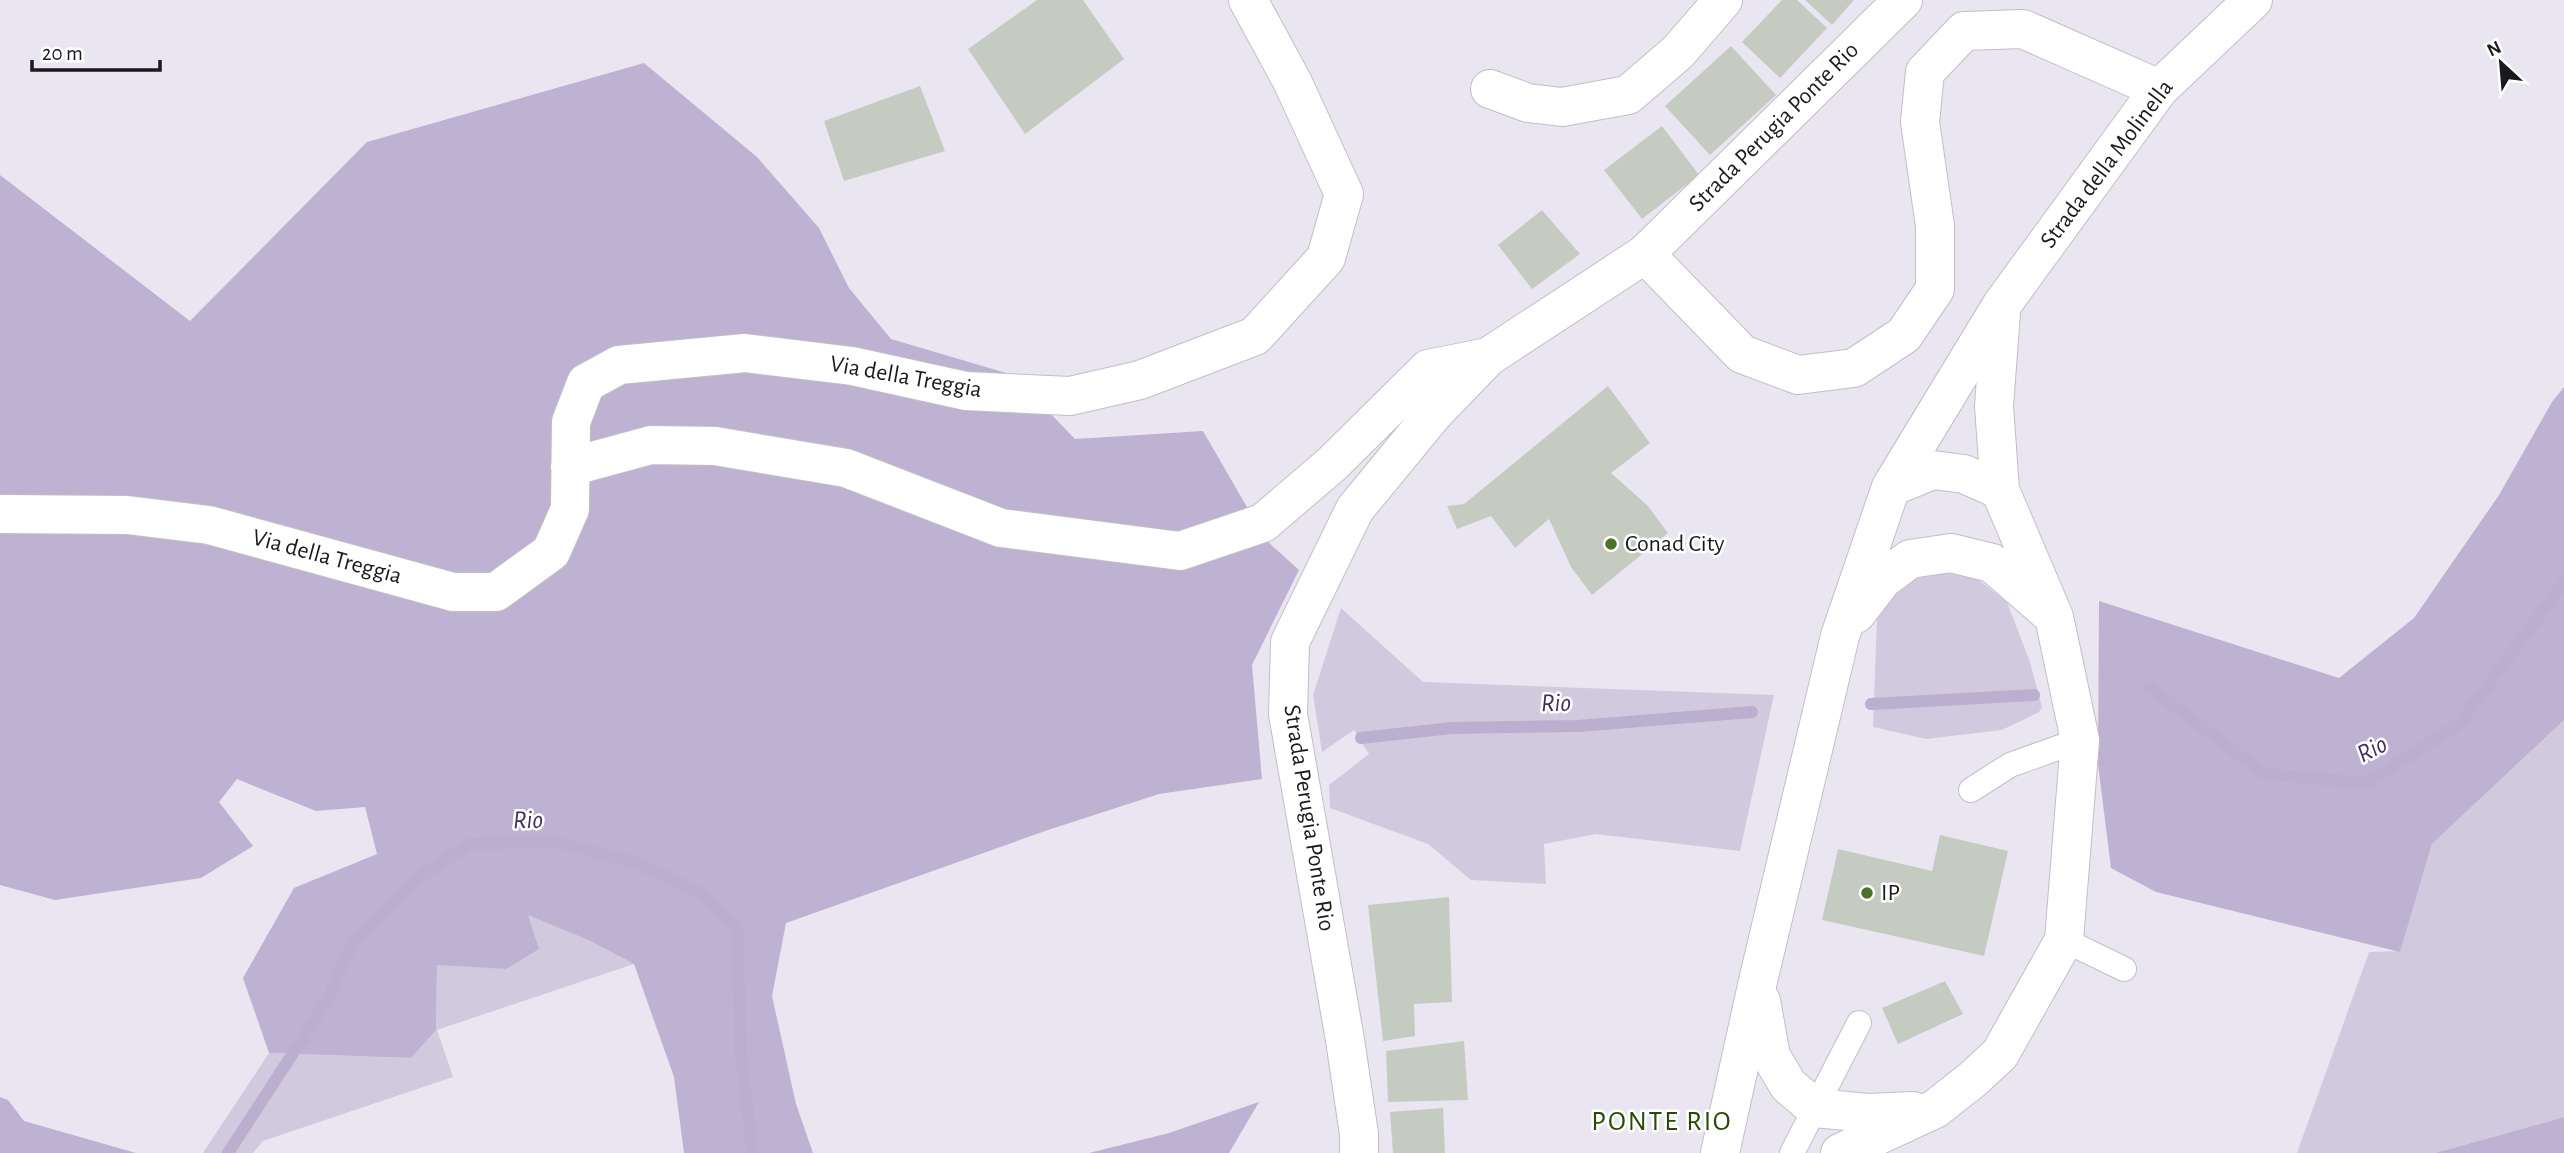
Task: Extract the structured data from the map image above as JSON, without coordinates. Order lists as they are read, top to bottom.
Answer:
{
  "streets": {
    "street": ["Strada Perugia Ponte Rio", "Strada della Molinella", "Via della Treggia"]
  },
  "districts": ["PONTE RIO"],
  "water": ["Rio"],
  "places": ["Conad City", "IP"],
  "scale_bar": "20 m",
  "north": "top left"
}
